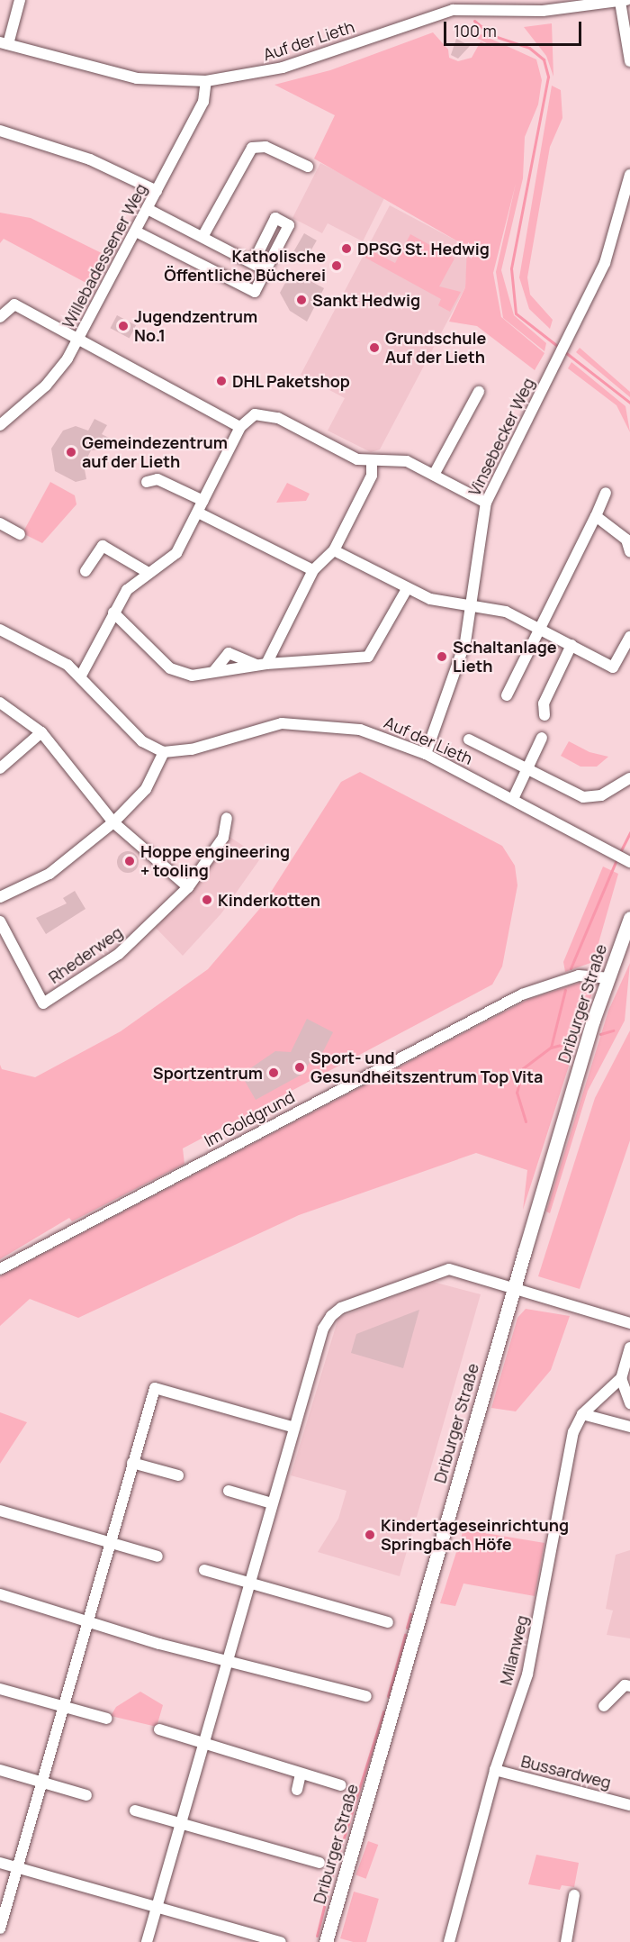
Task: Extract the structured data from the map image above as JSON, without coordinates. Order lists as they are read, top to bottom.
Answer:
{
  "streets": {
    "main road": ["Driburger Straße"],
    "street": [
      "Auf der Lieth",
      "Willebadessener Weg",
      "Vinsebecker Weg",
      "Rhederweg",
      "Im Goldgrund",
      "Milanweg",
      "Bussardweg"
    ]
  },
  "crossings": [
    ["Auf der Lieth", "Willebadessener Weg"],
    ["Auf der Lieth", "Vinsebecker Weg"],
    ["Driburger Straße", "Im Goldgrund"],
    ["Milanweg", "Bussardweg"]
  ],
  "places": [
    "DPSG St. Hedwig",
    "Katholische Öffentliche Bücherei",
    "Sankt Hedwig",
    "Jugendzentrum No.1",
    "Grundschule Auf der Lieth",
    "DHL Paketshop",
    "Gemeindezentrum auf der Lieth",
    "Schaltanlage Lieth",
    "Hoppe engineering + tooling",
    "Kinderkotten",
    "Sport- und Gesundheitszentrum Top Vita",
    "Sportzentrum",
    "Kindertageseinrichtung Springbach Höfe"
  ],
  "scale_bar": "100 m"
}
